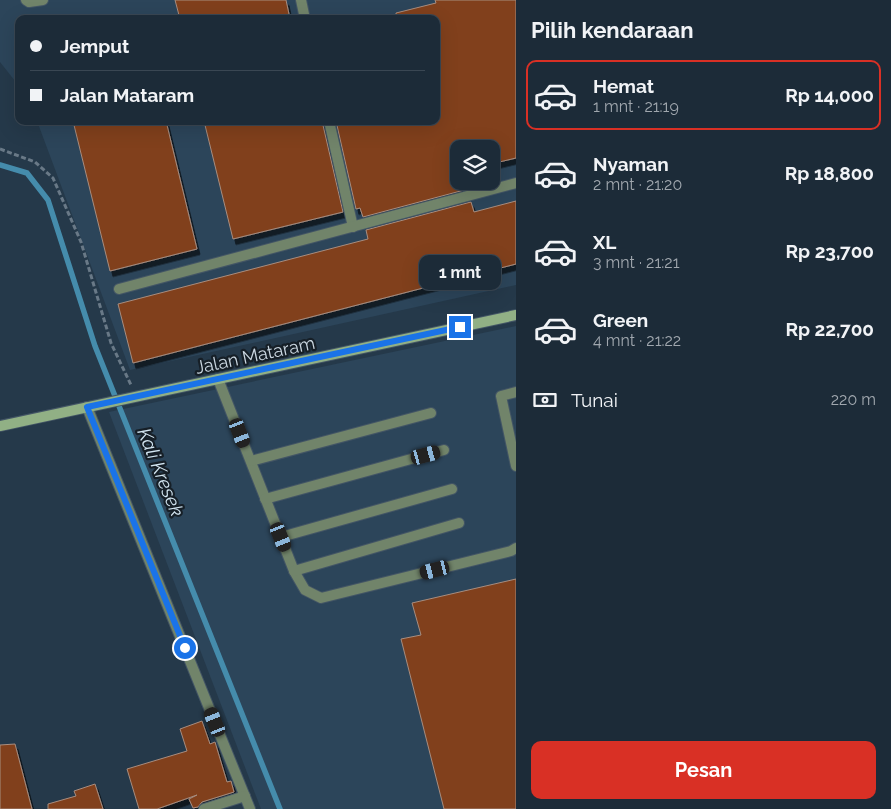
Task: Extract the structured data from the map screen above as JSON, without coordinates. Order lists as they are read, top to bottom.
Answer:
{
  "streets": {
    "main road": ["Jalan Mataram"]
  },
  "water": ["Kali Kresek"],
  "page": {
    "heading": "Pilih kendaraan",
    "banner": ["Jemput", "Jalan Mataram"],
    "list": [
      {
        "name": "Hemat",
        "note": "1 mnt · 21:19",
        "value": "Rp 14,000"
      },
      {
        "name": "Nyaman",
        "note": "2 mnt · 21:20",
        "value": "Rp 18,800"
      },
      {
        "name": "XL",
        "note": "3 mnt · 21:21",
        "value": "Rp 23,700"
      },
      {
        "name": "Green",
        "note": "4 mnt · 21:22",
        "value": "Rp 22,700"
      }
    ],
    "bubble": "1 mnt",
    "pay": ["Tunai", "220 m"],
    "buttons": "Pesan"
  }
}
